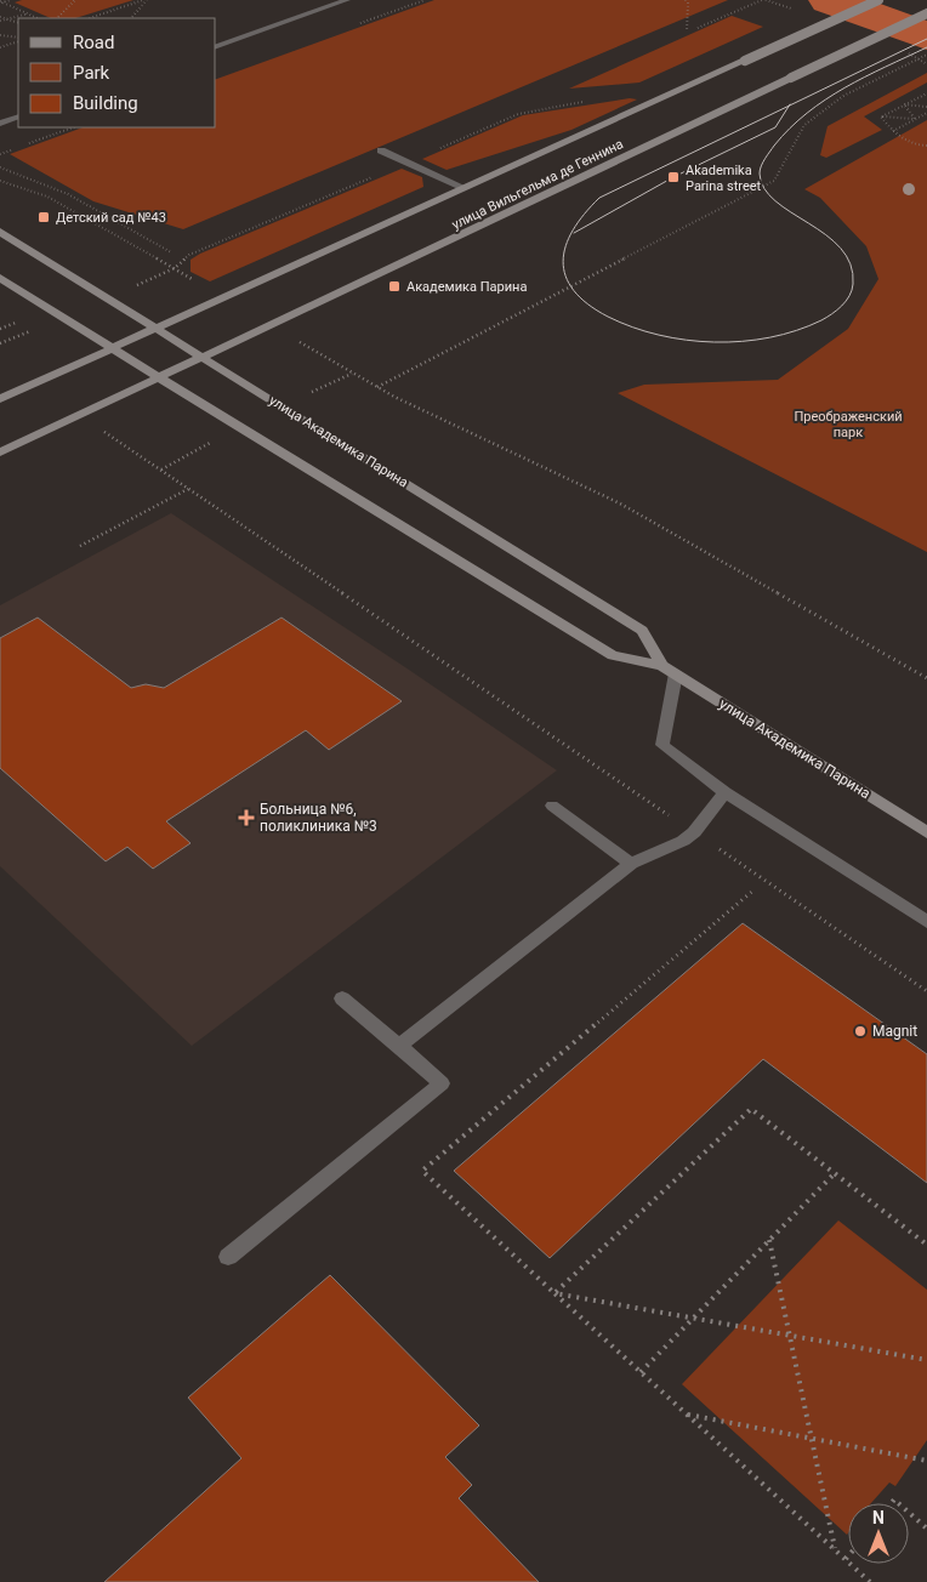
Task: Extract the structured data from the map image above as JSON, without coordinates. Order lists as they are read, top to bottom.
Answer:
{
  "streets": {
    "street": ["улица Вильгельма де Геннина", "улица Академика Парина"]
  },
  "crossings": [
    ["улица Вильгельма де Геннина", "улица Академика Парина"]
  ],
  "parks": ["Преображенский парк"],
  "places": {
    "transit": ["Akademika Parina street", "Детский сад №43", "Академика Парина"],
    "health": ["Больница №6, поликлиника №3"],
    "other": ["Magnit"]
  },
  "legend": ["Road", "Park", "Building"],
  "north": "top"
}
